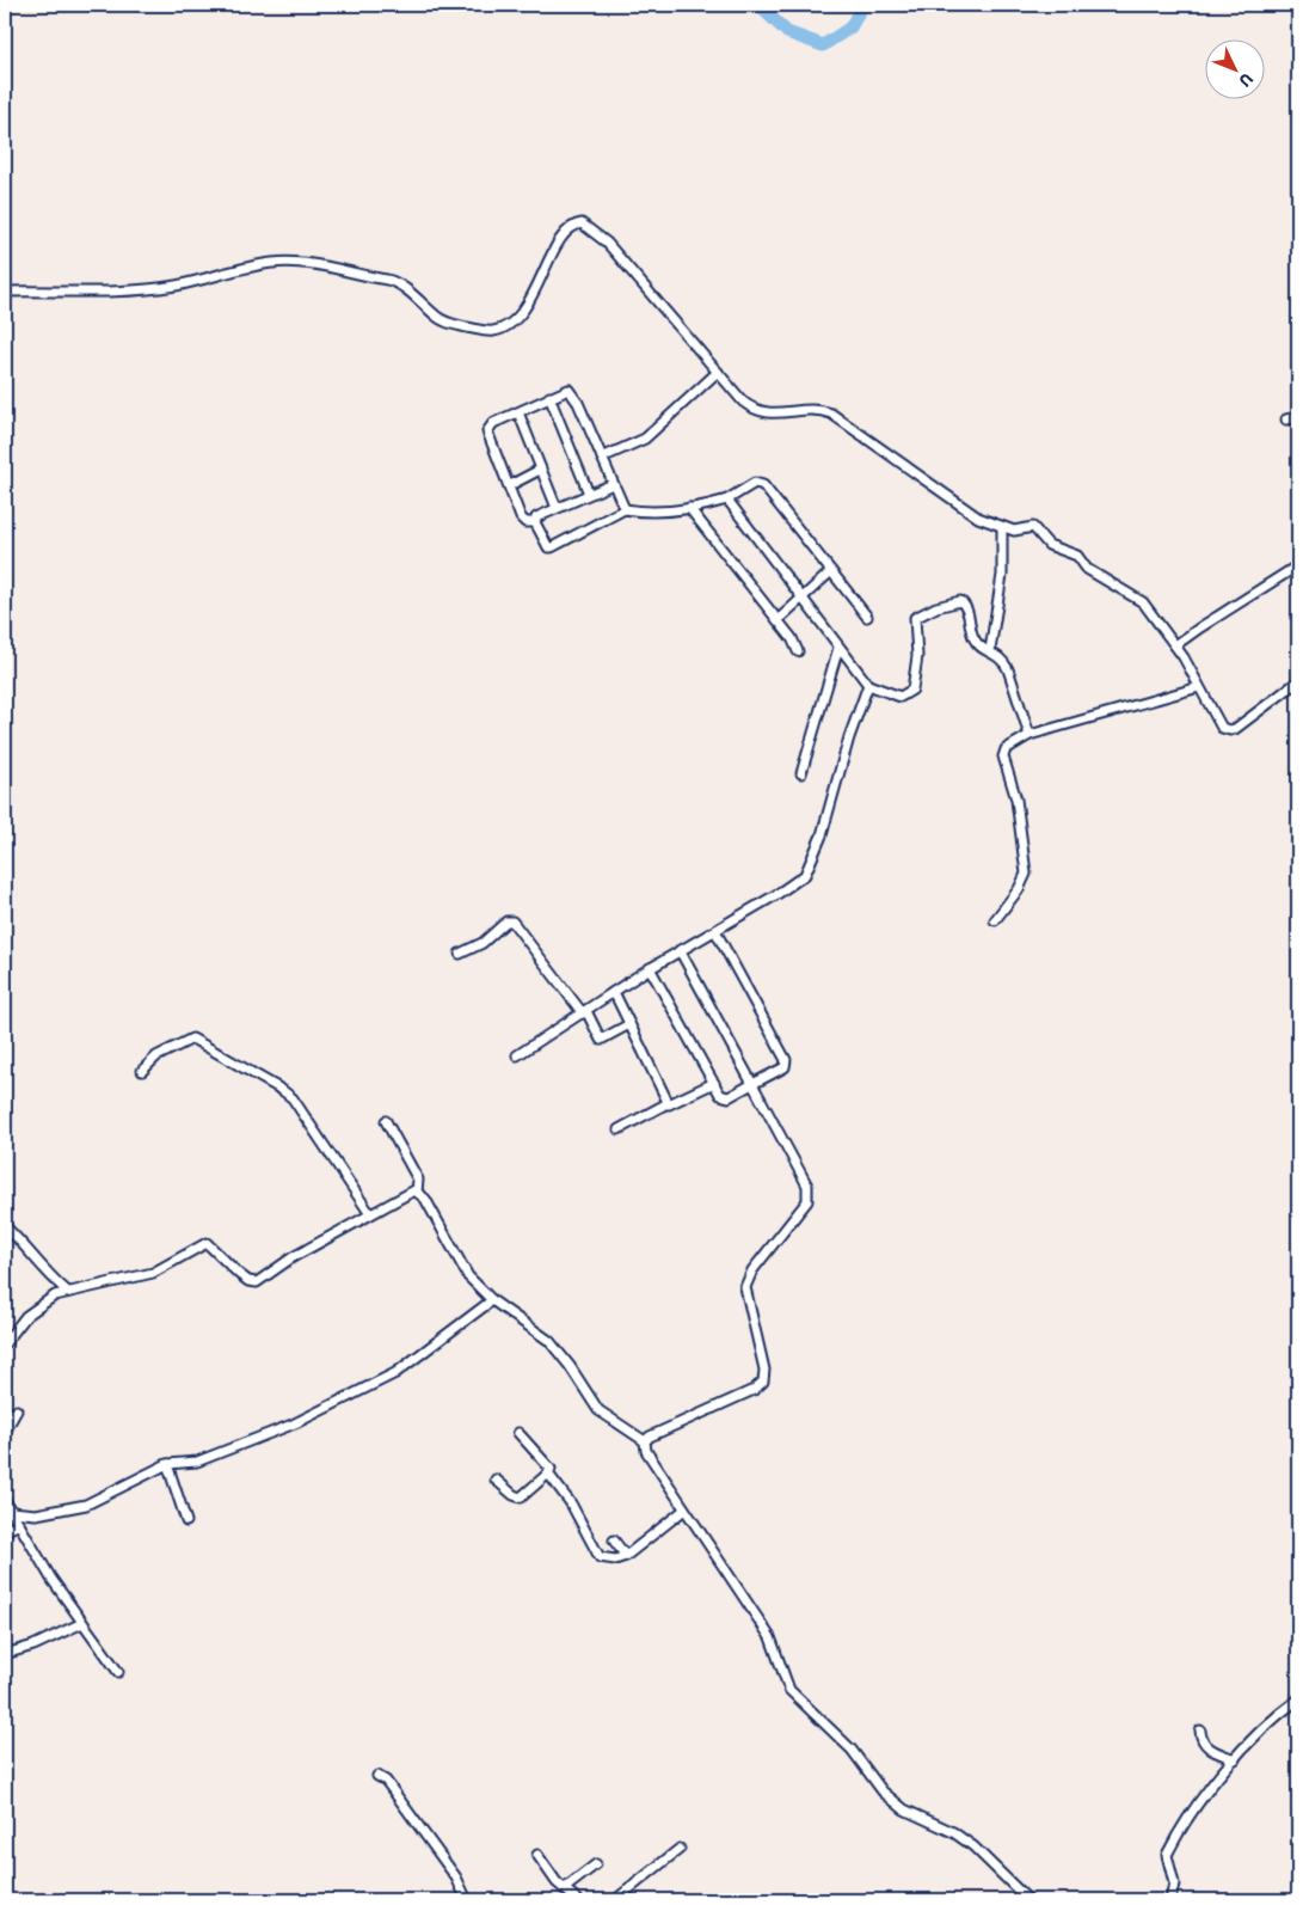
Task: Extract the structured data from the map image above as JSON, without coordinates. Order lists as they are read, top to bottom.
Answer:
{
  "north": "bottom right"
}
